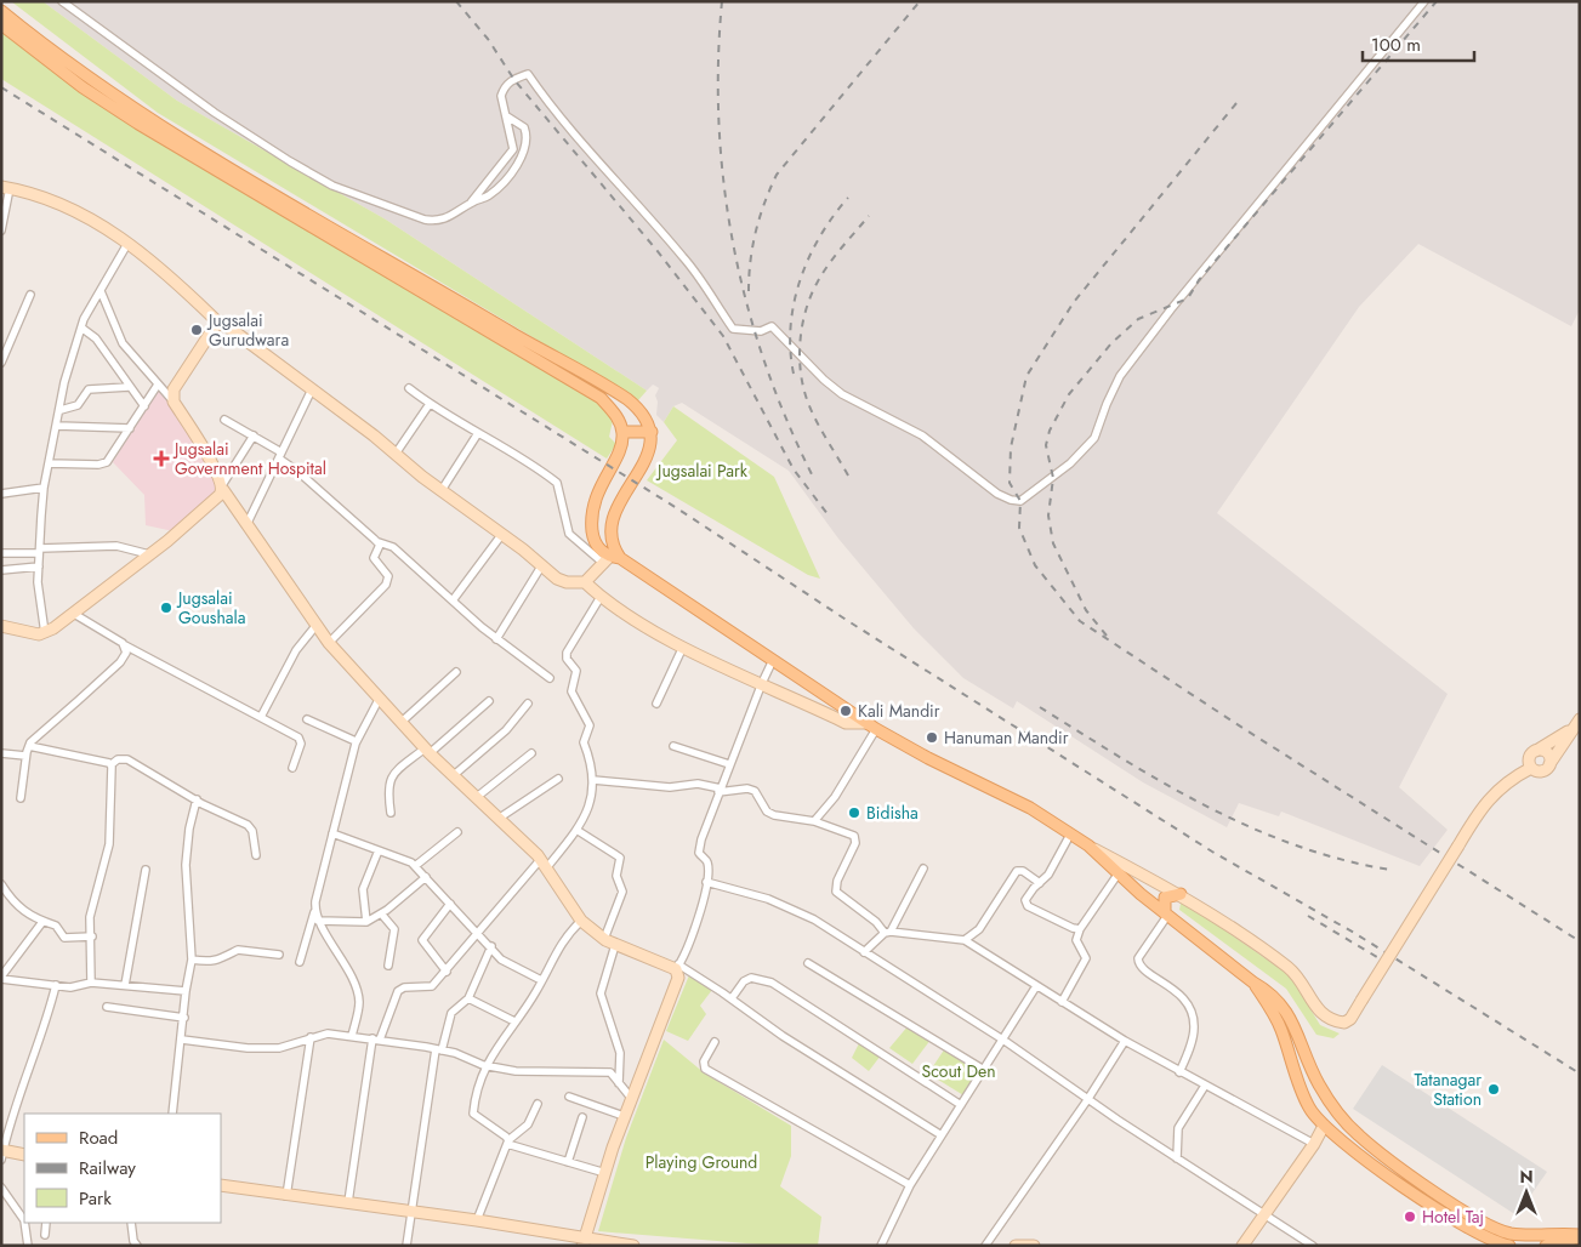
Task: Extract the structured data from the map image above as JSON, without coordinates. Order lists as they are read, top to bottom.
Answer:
{
  "parks": ["Jugsalai Park", "Scout Den", "Playing Ground"],
  "places": {
    "other": [
      "Jugsalai Gurudwara",
      "Jugsalai Goushala",
      "Kali Mandir",
      "Hanuman Mandir",
      "Bidisha",
      "Tatanagar Station",
      "Hotel Taj"
    ],
    "health": ["Jugsalai Government Hospital"]
  },
  "legend": ["Road", "Railway", "Park"],
  "scale_bar": "100 m",
  "north": "top"
}
